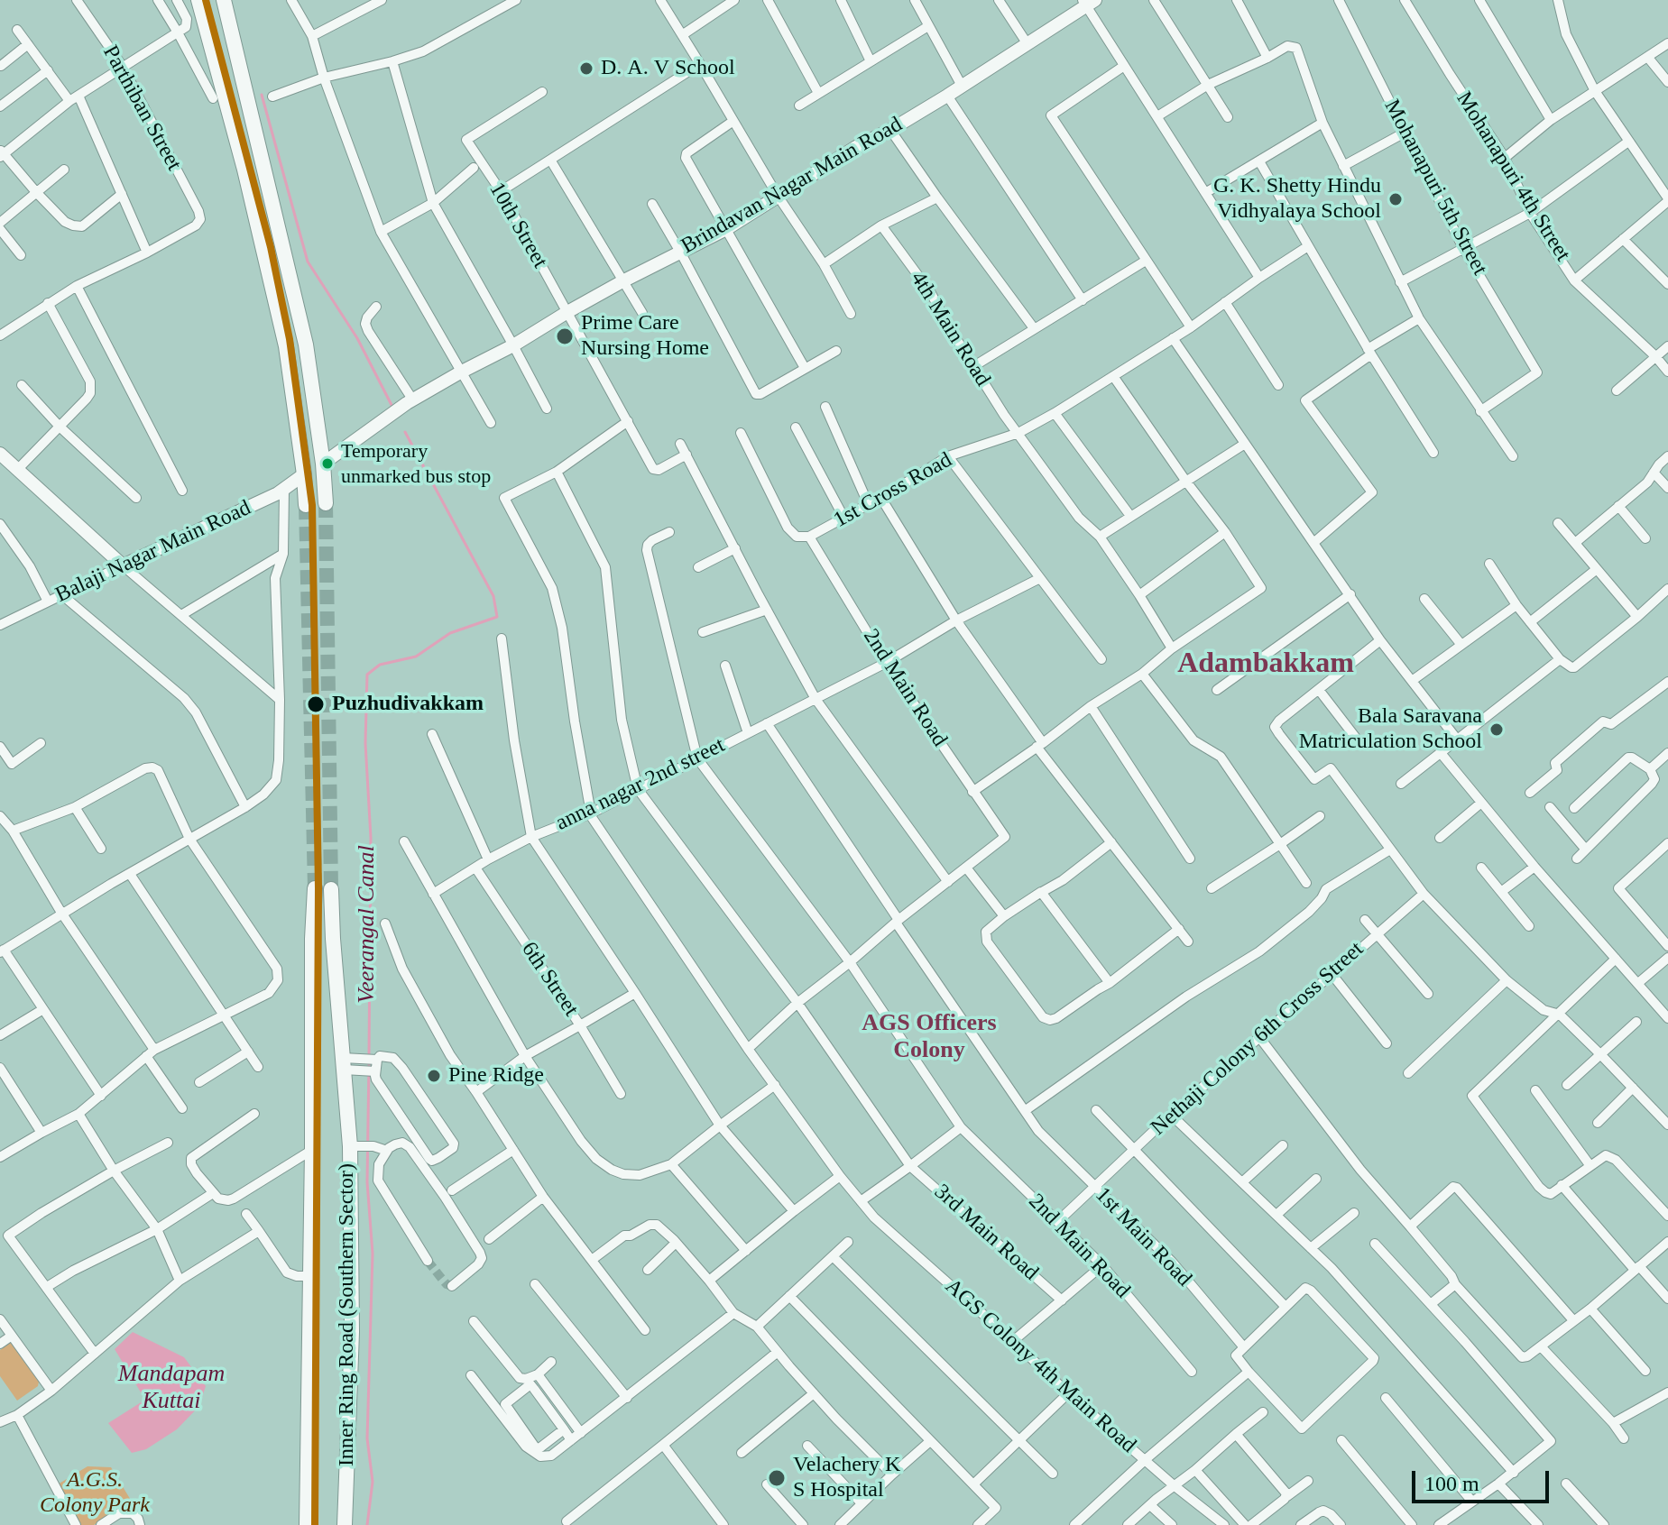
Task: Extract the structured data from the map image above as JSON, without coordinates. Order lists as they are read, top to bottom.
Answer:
{
  "streets": {
    "main road": ["Inner Ring Road (Southern Sector)"],
    "street": [
      "Parthiban Street",
      "Mohanapuri 4th Street",
      "Brindavan Nagar Main Road",
      "Mohanapuri 5th Street",
      "10th Street",
      "4th Main Road",
      "1st Cross Road",
      "Balaji Nagar Main Road",
      "2nd Main Road",
      "anna nagar 2nd street",
      "6th Street",
      "Nethaji Colony 6th Cross Street",
      "3rd Main Road",
      "1st Main Road",
      "AGS Colony 4th Main Road"
    ]
  },
  "crossings": [
    ["Brindavan Nagar Main Road", "10th Street"],
    ["4th Main Road", "1st Cross Road"],
    ["1st Cross Road", "2nd Main Road"],
    ["2nd Main Road", "anna nagar 2nd street"],
    ["2nd Main Road", "Nethaji Colony 6th Cross Street"],
    ["anna nagar 2nd street", "6th Street"],
    ["anna nagar 2nd street", "3rd Main Road"],
    ["anna nagar 2nd street", "1st Main Road"],
    ["anna nagar 2nd street", "AGS Colony 4th Main Road"],
    ["Nethaji Colony 6th Cross Street", "1st Main Road"]
  ],
  "districts": ["Adambakkam", "AGS Officers Colony"],
  "water": ["Veerangal Canal", "Mandapam Kuttai"],
  "parks": ["A.G.S. Colony Park"],
  "places": [
    "D. A. V School",
    "G. K. Shetty Hindu Vidhyalaya School",
    "Prime Care Nursing Home",
    "Temporary unmarked bus stop",
    "Puzhudivakkam",
    "Bala Saravana Matriculation School",
    "Pine Ridge",
    "Velachery K S Hospital"
  ],
  "scale_bar": "100 m"
}
